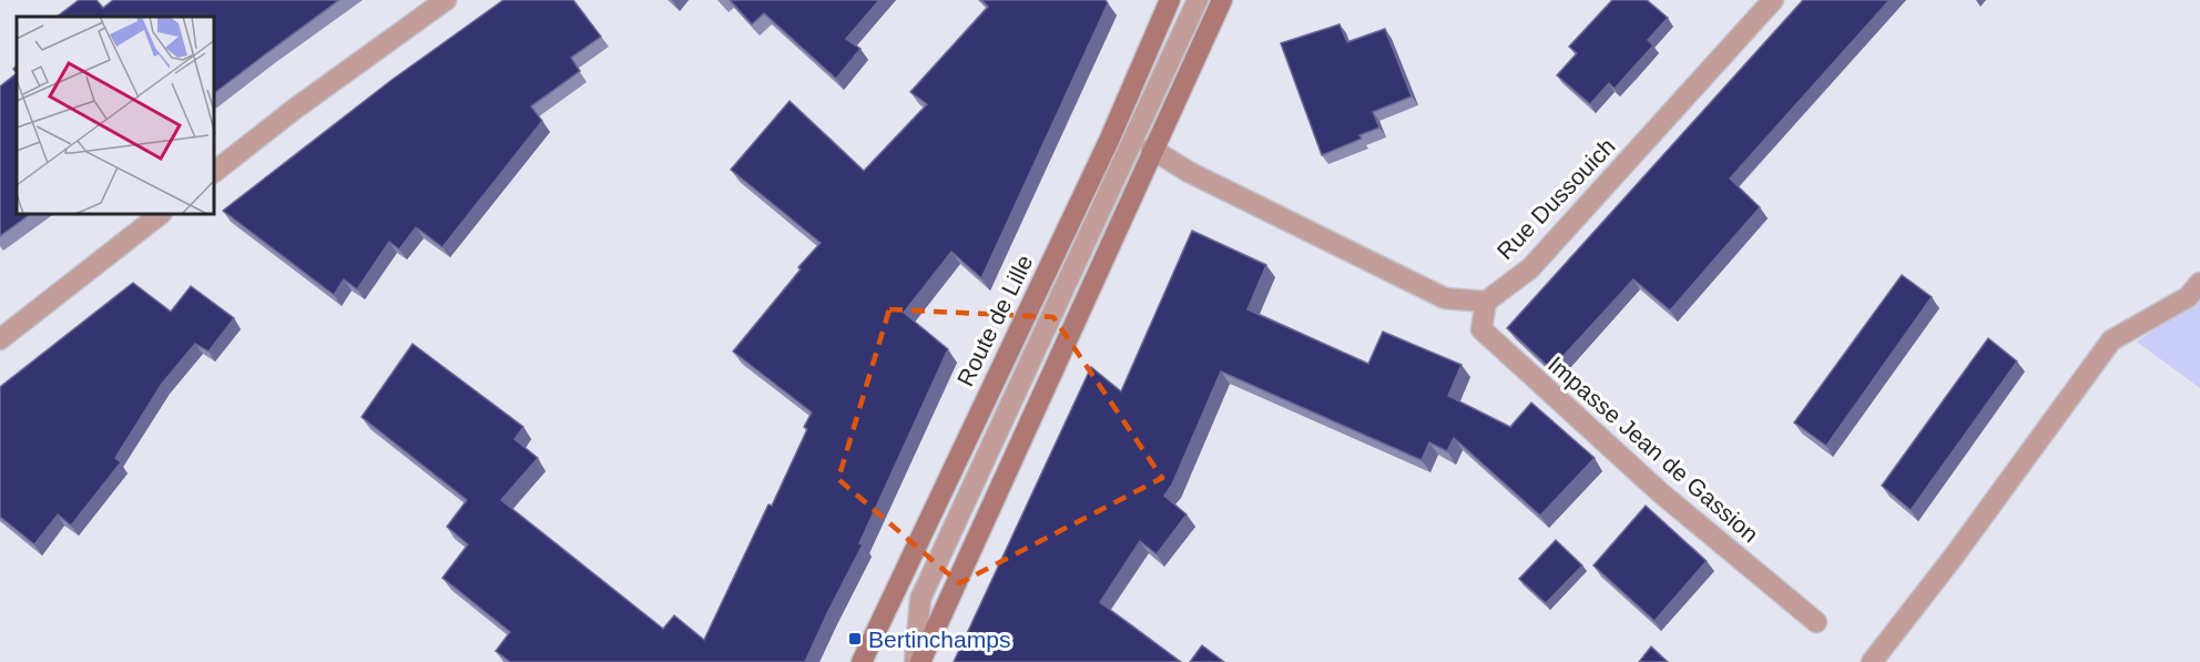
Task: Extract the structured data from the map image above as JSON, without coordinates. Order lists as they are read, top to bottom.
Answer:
{
  "streets": {
    "main road": ["Route de Lille"],
    "street": ["Rue Dussouich", "Impasse Jean de Gassion"]
  },
  "crossings": [
    ["Rue Dussouich", "Impasse Jean de Gassion"]
  ],
  "places": {
    "transit": ["Bertinchamps"]
  }
}
